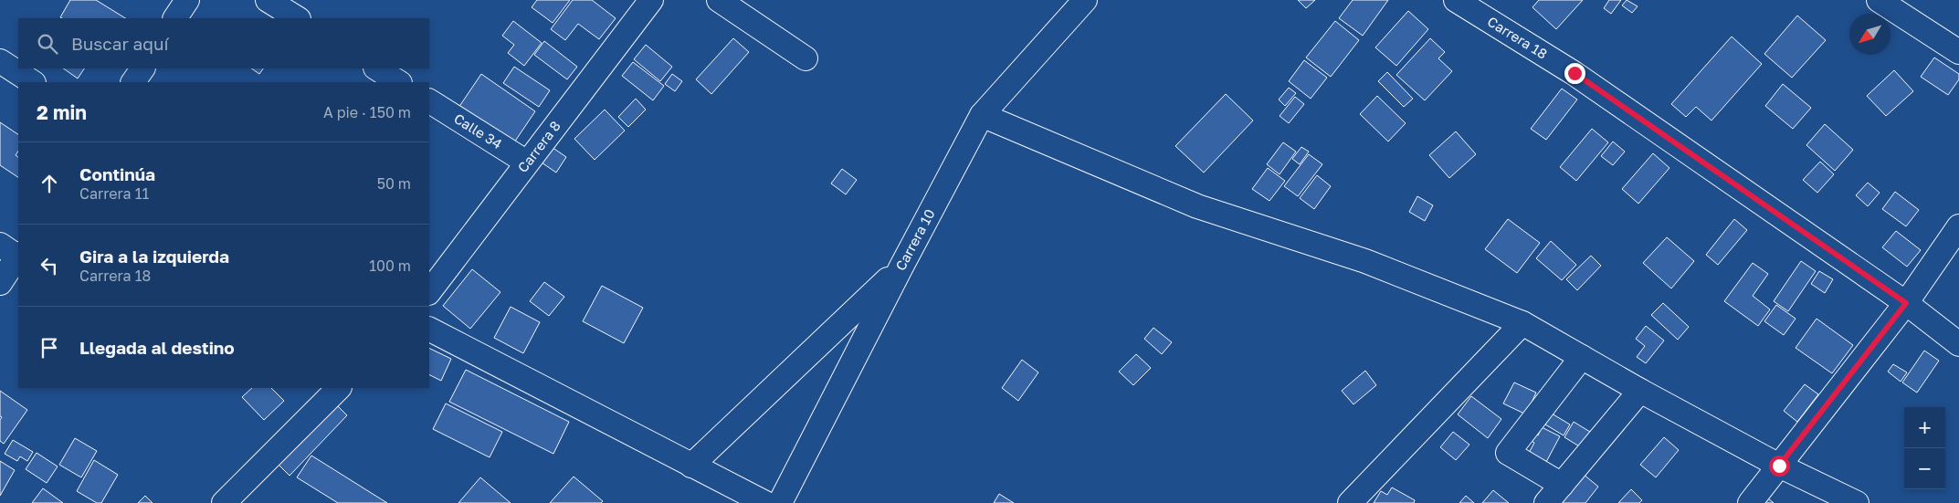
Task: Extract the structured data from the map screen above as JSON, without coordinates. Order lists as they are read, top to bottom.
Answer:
{
  "streets": {
    "street": [
      "Carrera 18",
      "Calle 34",
      "Carrera 8",
      "Carrera 10"
    ]
  },
  "crossings": [
    ["Calle 34", "Carrera 8"]
  ],
  "north": "bottom left",
  "page": {
    "search": "Buscar aquí",
    "heading": ["2 min", "A pie · 150 m"],
    "list": [
      ["Continúa", "Carrera 11", "50 m"],
      ["Gira a la izquierda", "Carrera 18", "100 m"],
      "Llegada al destino"
    ],
    "map_buttons": ["+", "−"]
  }
}
